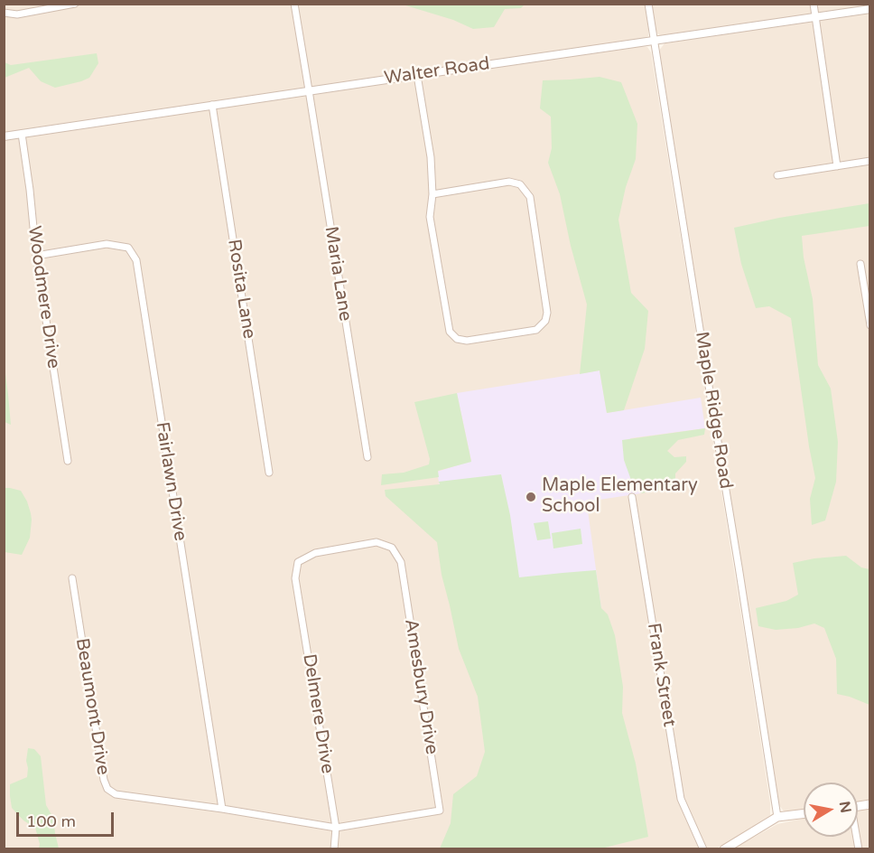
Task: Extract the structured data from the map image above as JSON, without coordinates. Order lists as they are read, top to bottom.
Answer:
{
  "streets": {
    "street": [
      "Walter Road",
      "Maria Lane",
      "Rosita Lane",
      "Woodmere Drive",
      "Maple Ridge Road",
      "Fairlawn Drive",
      "Frank Street",
      "Amesbury Drive",
      "Beaumont Drive",
      "Delmere Drive"
    ]
  },
  "crossings": [
    ["Walter Road", "Maria Lane"],
    ["Walter Road", "Rosita Lane"],
    ["Walter Road", "Woodmere Drive"],
    ["Walter Road", "Maple Ridge Road"],
    ["Woodmere Drive", "Fairlawn Drive"],
    ["Fairlawn Drive", "Beaumont Drive"],
    ["Amesbury Drive", "Beaumont Drive"],
    ["Amesbury Drive", "Delmere Drive"],
    ["Beaumont Drive", "Delmere Drive"]
  ],
  "places": ["Maple Elementary School"],
  "scale_bar": "100 m",
  "north": "right"
}
